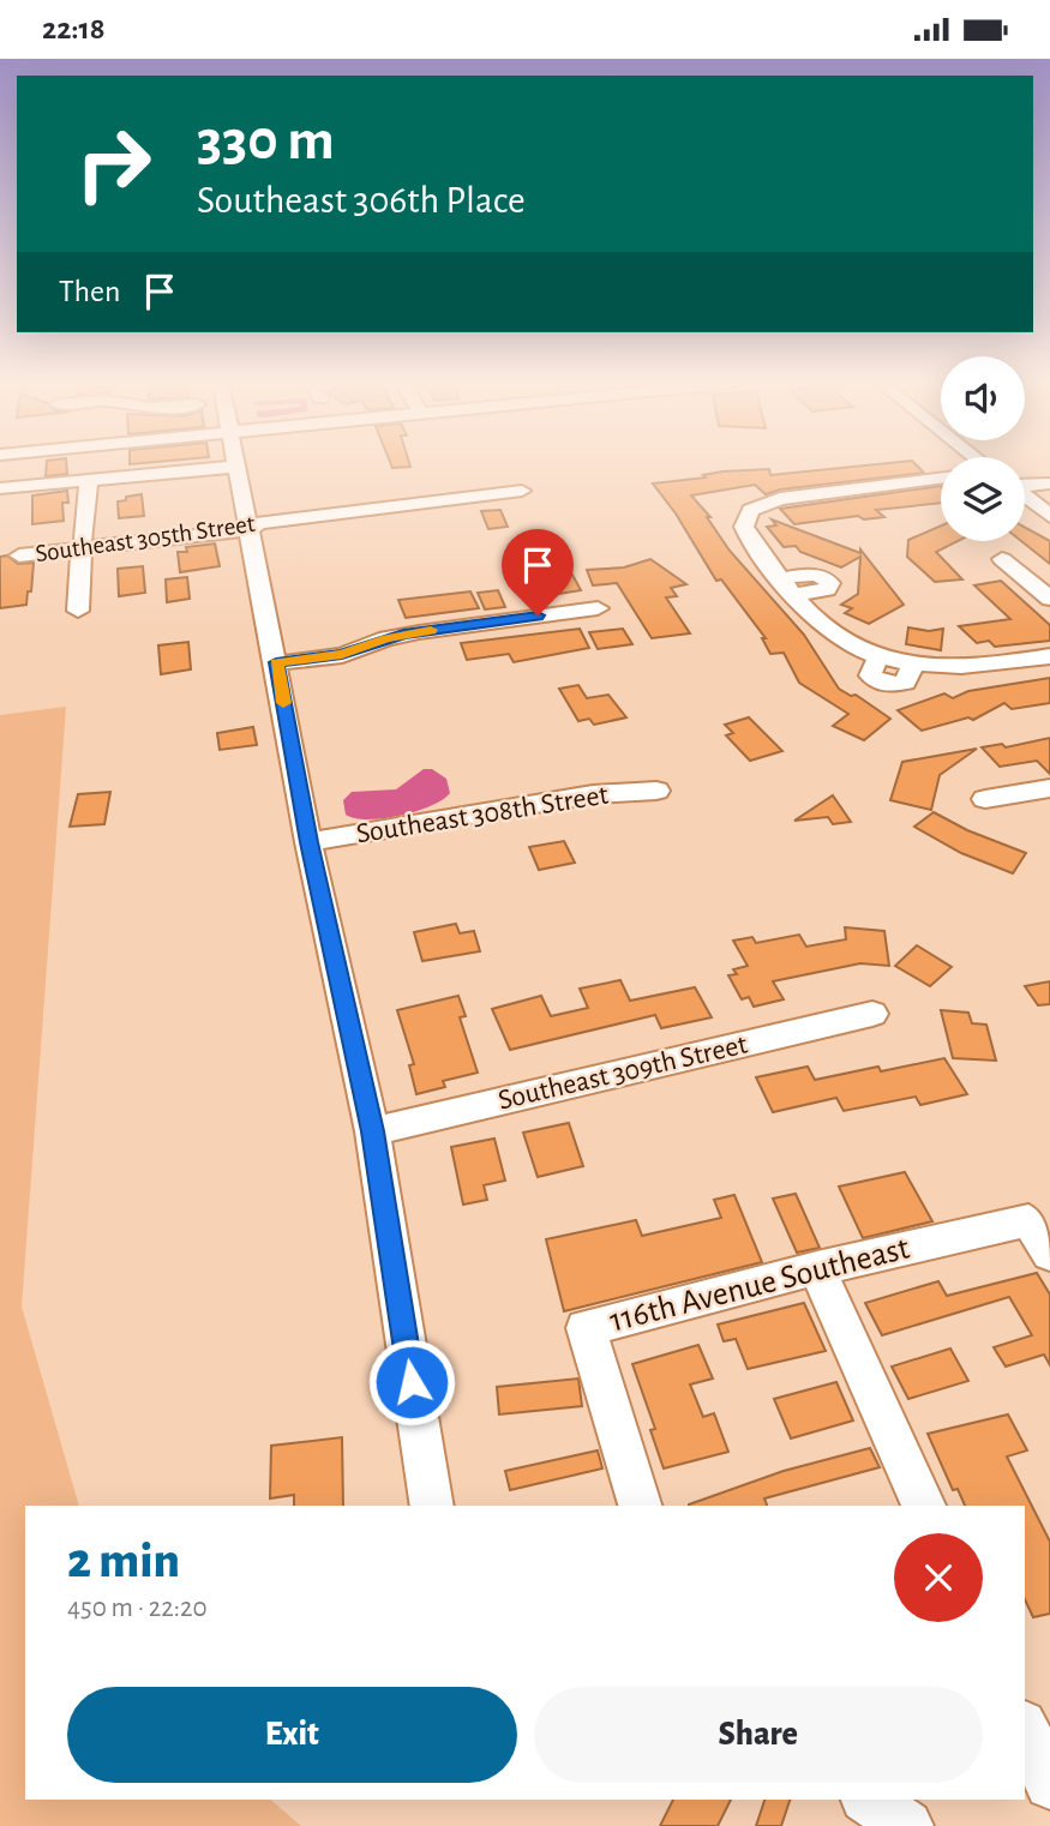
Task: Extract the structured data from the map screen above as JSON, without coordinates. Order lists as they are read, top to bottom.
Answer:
{
  "streets": {
    "street": [
      "Southeast 305th Street",
      "Southeast 308th Street",
      "Southeast 309th Street",
      "116th Avenue Southeast"
    ]
  },
  "page": {
    "status": "22:18",
    "turn": ["330 m", "Southeast 306th Place"],
    "then": "Then",
    "heading": ["2 min", "450 m · 22:20"],
    "buttons": ["Exit", "Share"]
  }
}
